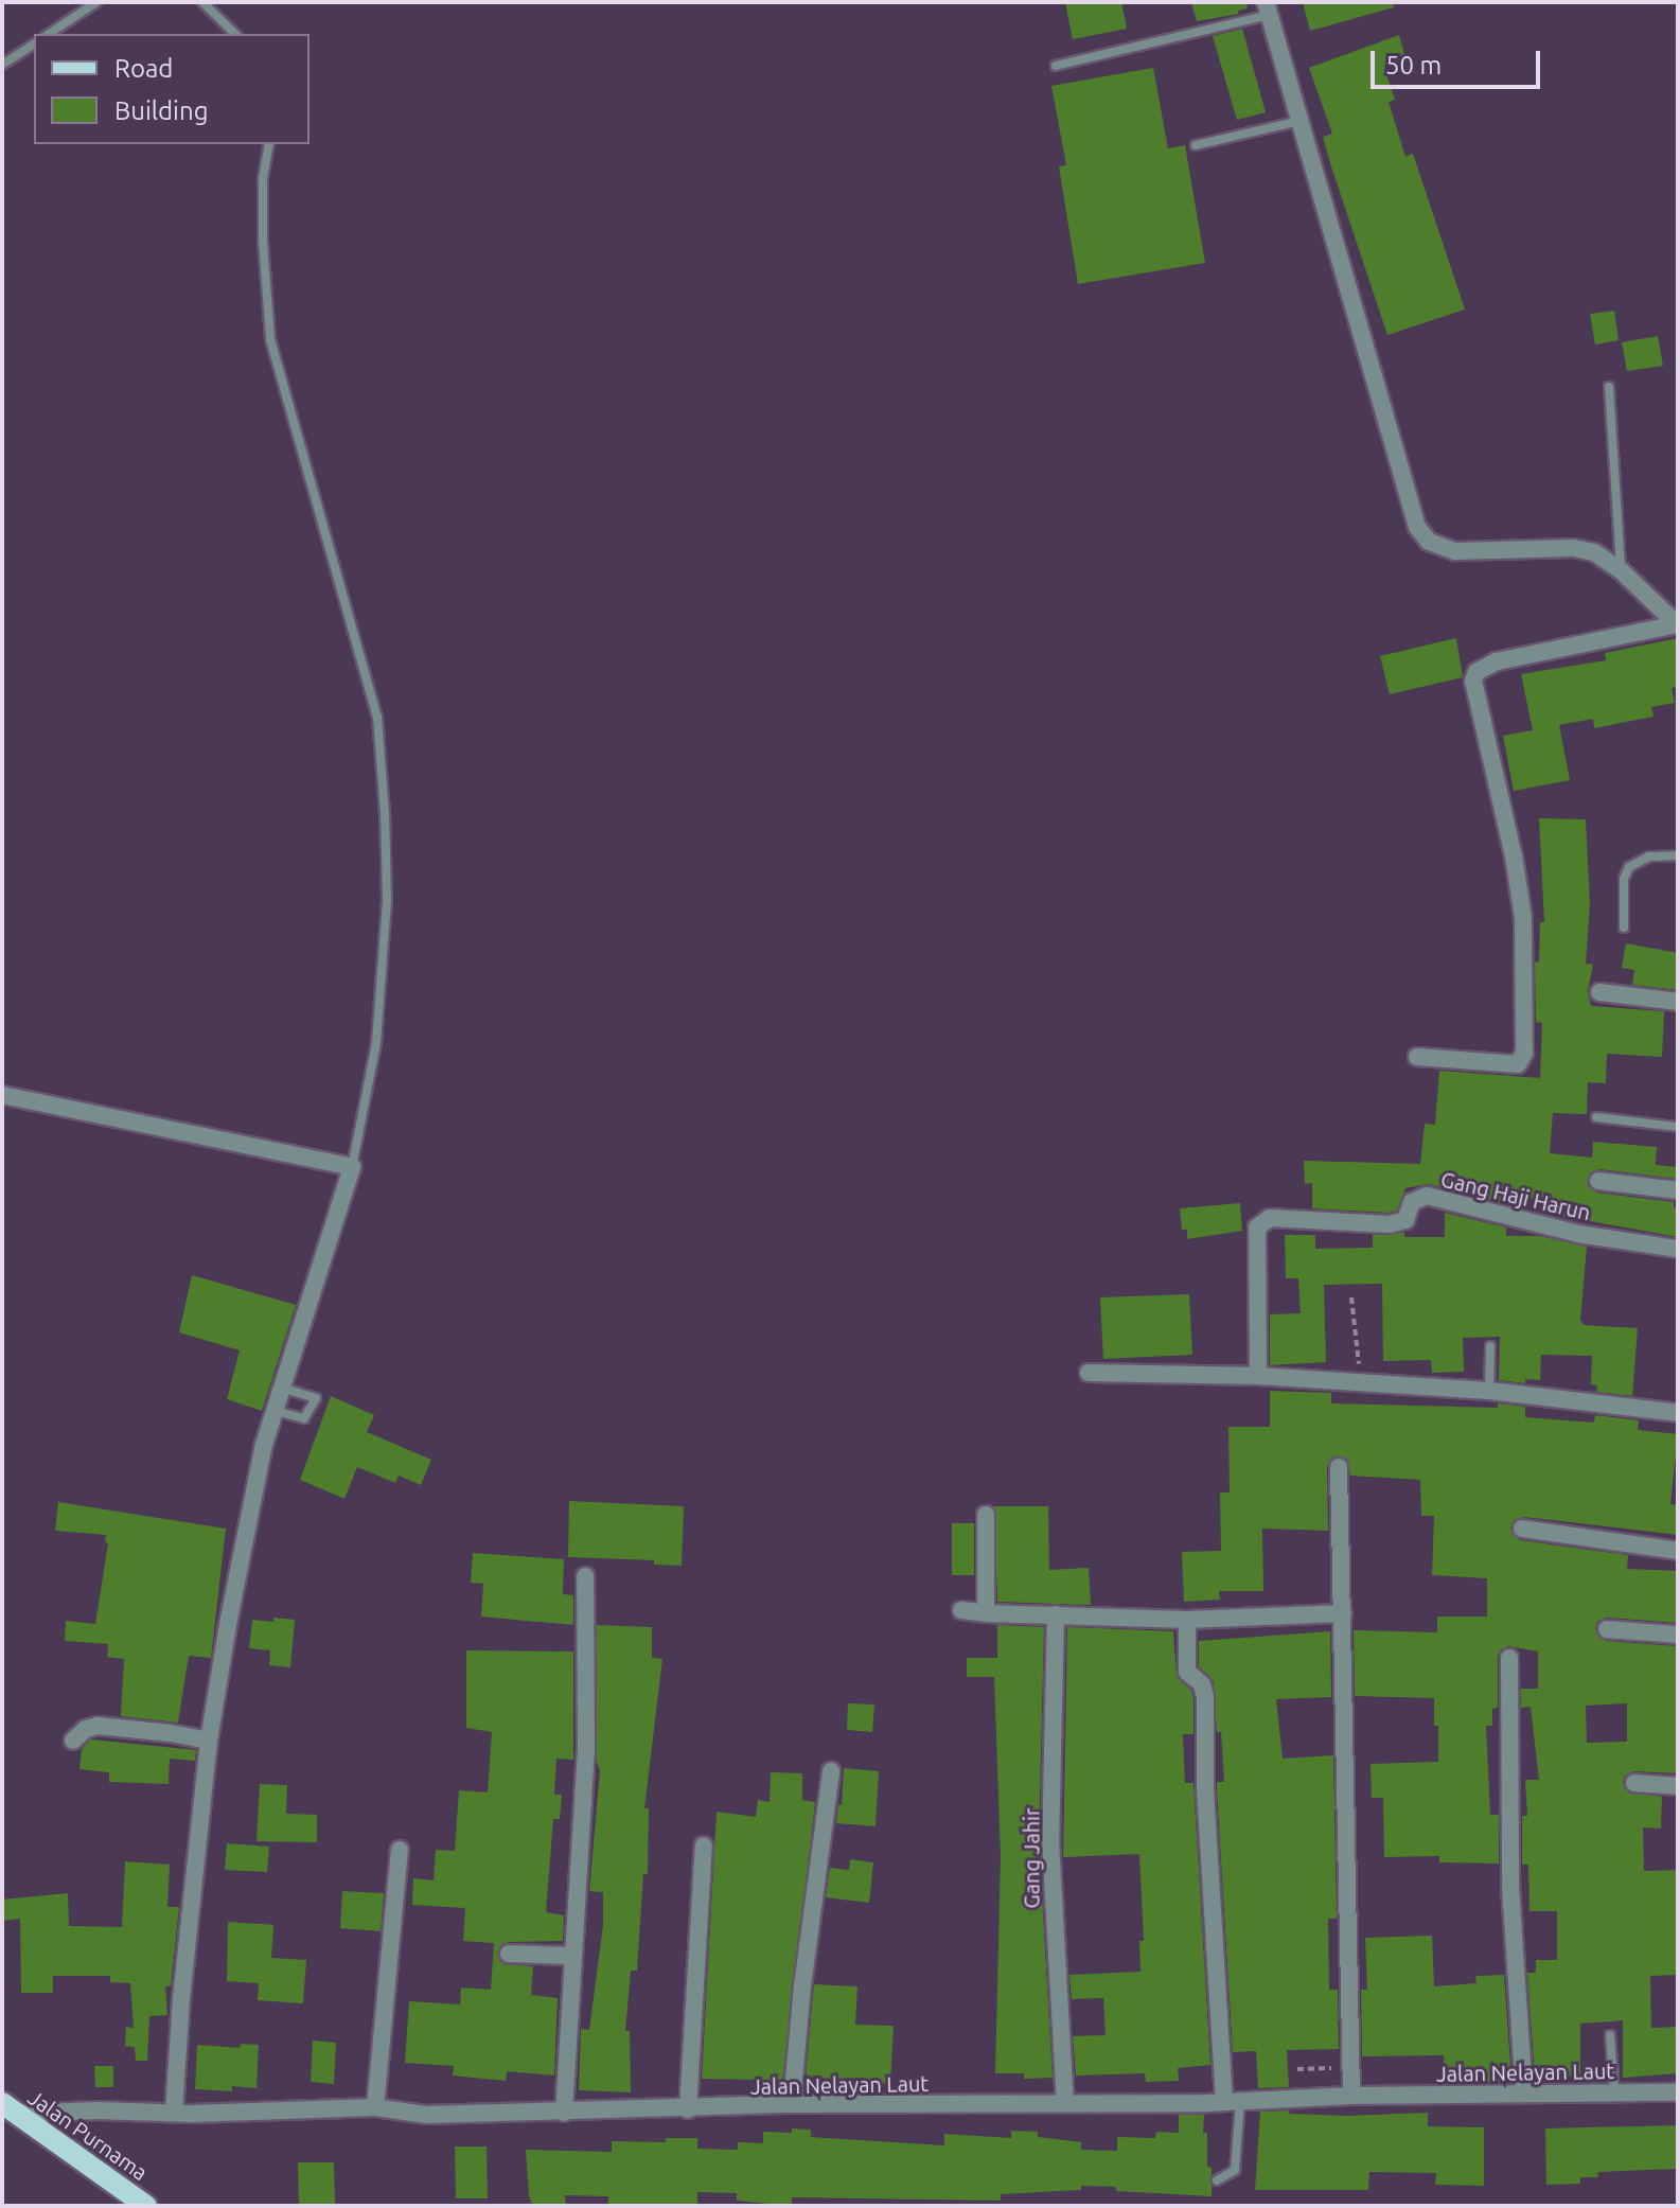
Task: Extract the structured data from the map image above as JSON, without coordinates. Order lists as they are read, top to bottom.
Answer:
{
  "streets": {
    "main road": ["Jalan Purnama"],
    "street": ["Gang Haji Harun", "Gang Jahir", "Jalan Nelayan Laut"]
  },
  "crossings": [
    ["Gang Jahir", "Jalan Nelayan Laut"],
    ["Jalan Nelayan Laut", "Jalan Purnama"]
  ],
  "legend": ["Road", "Building"],
  "scale_bar": "50 m"
}
